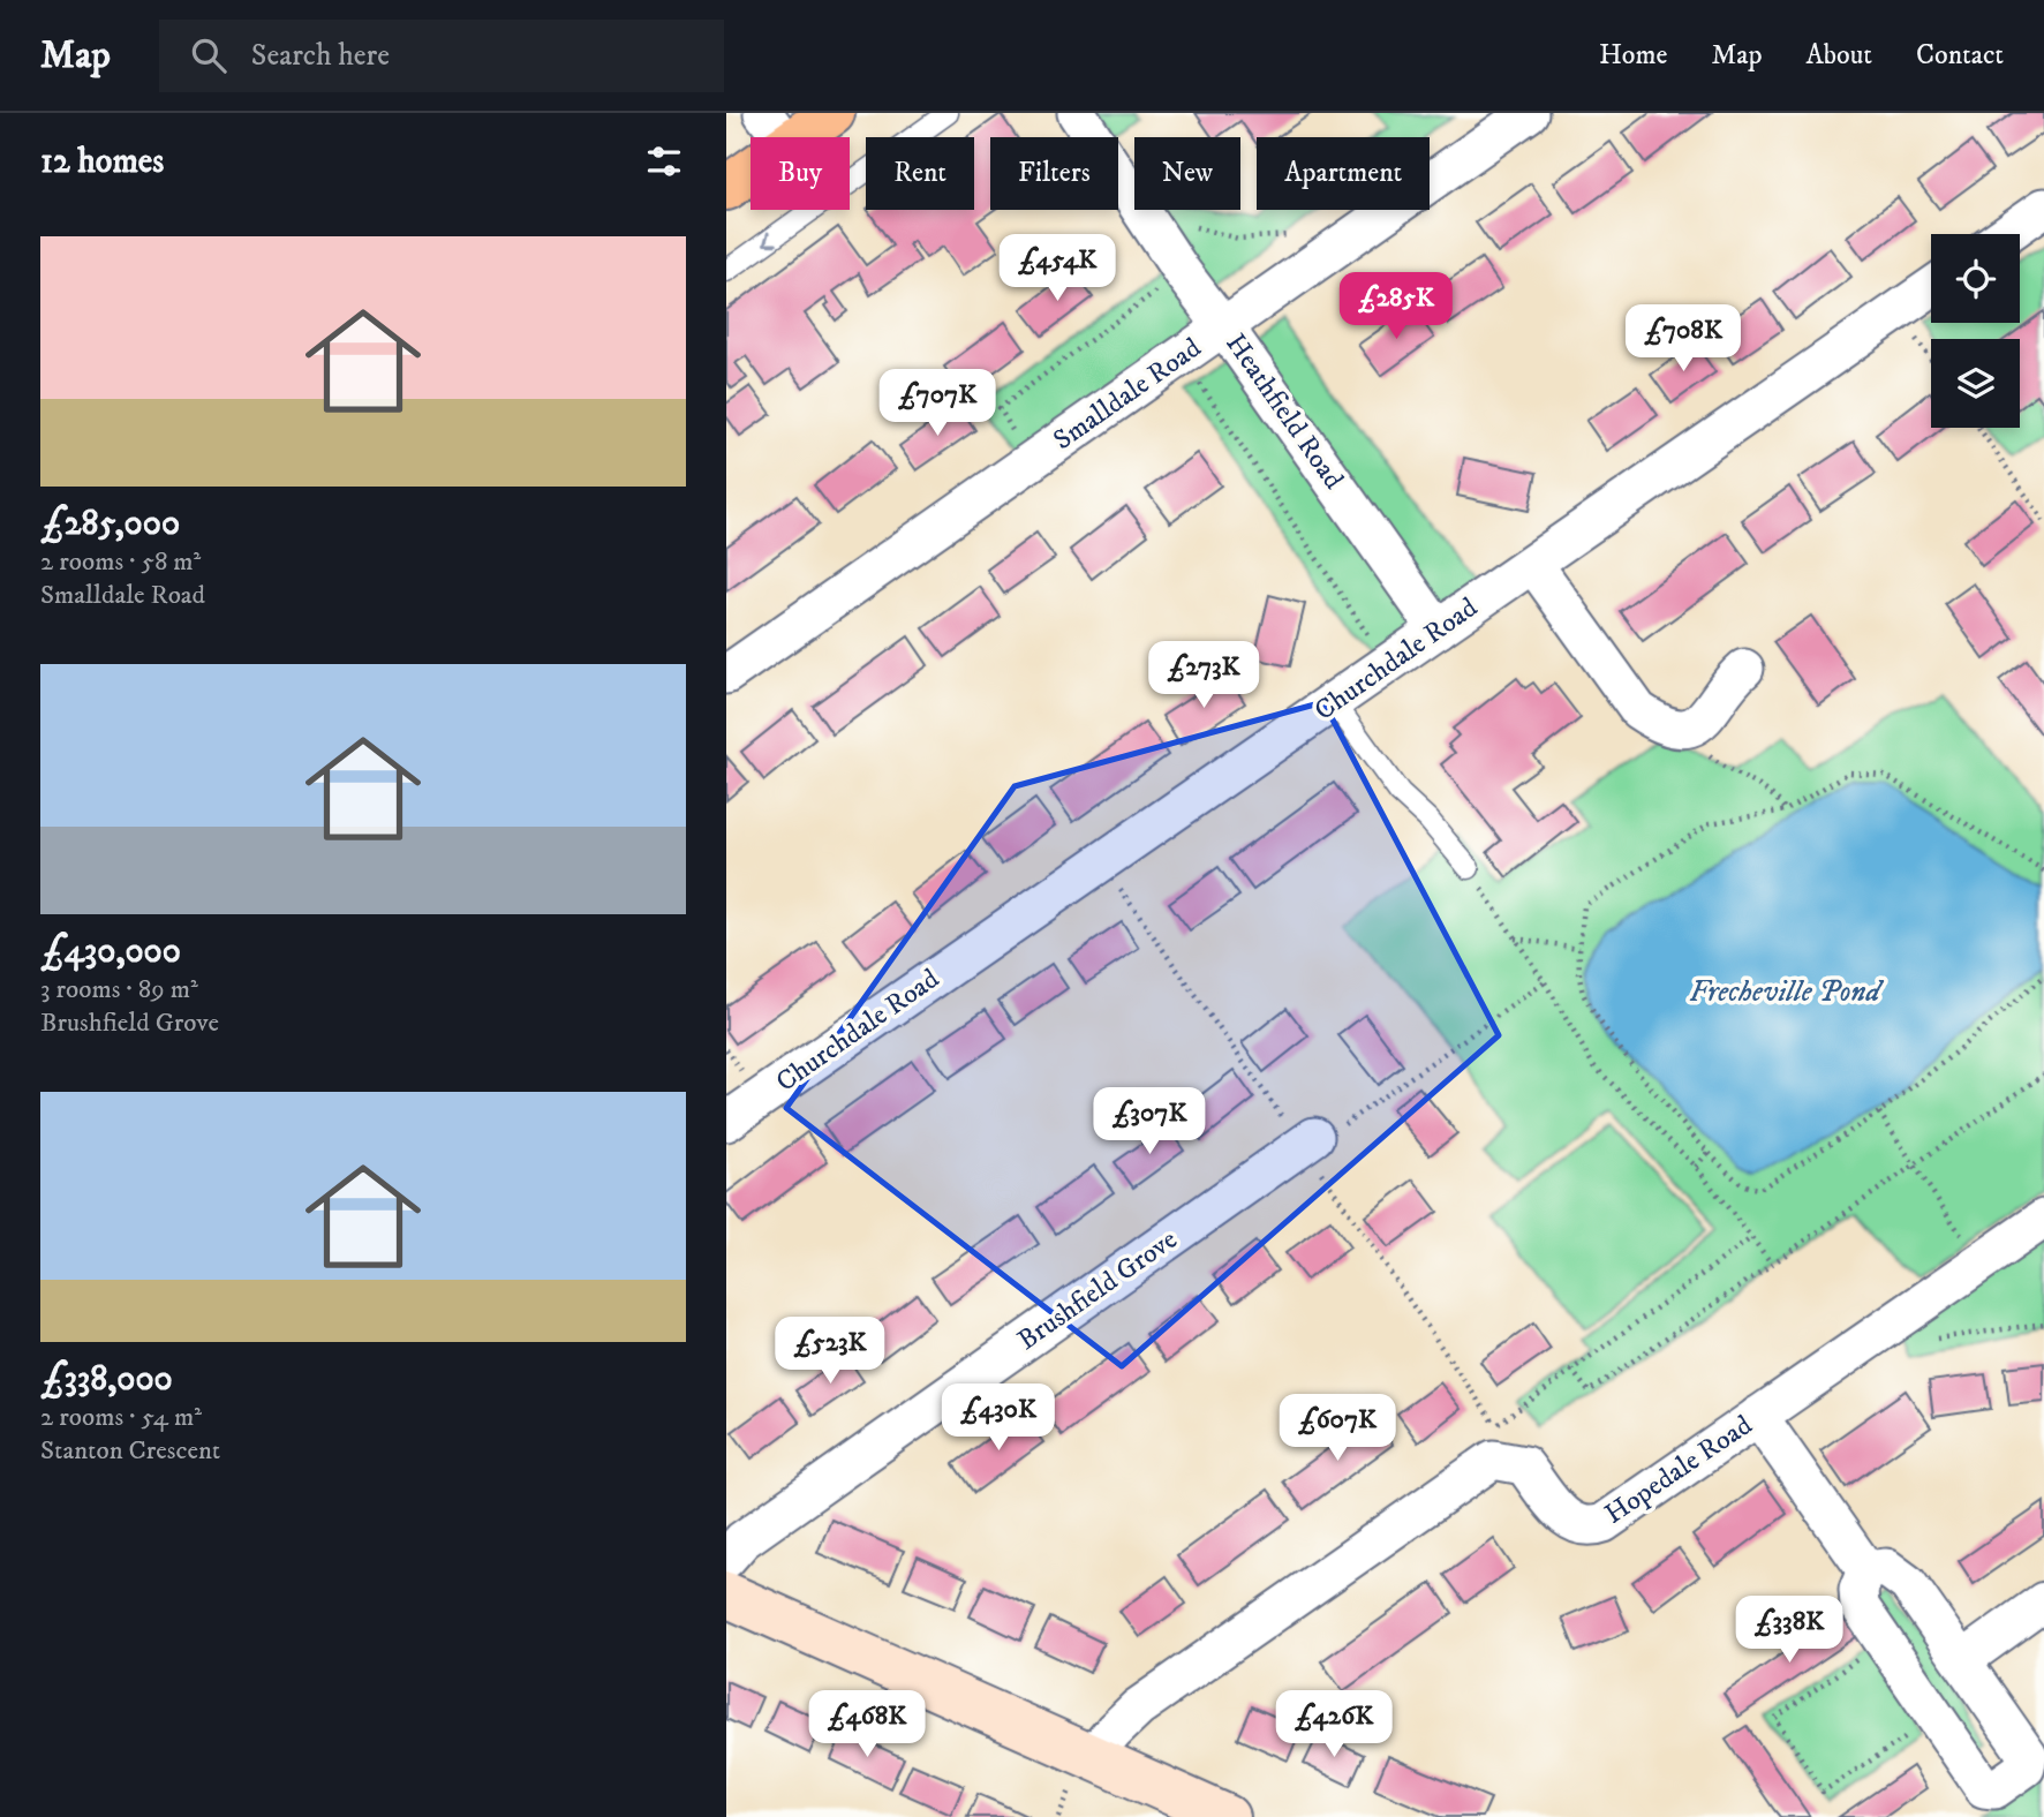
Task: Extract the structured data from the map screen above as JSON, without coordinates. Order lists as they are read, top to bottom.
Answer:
{
  "streets": {
    "street": [
      "Smalldale Road",
      "Heathfield Road",
      "Churchdale Road",
      "Brushfield Grove",
      "Hopedale Road"
    ]
  },
  "crossings": [
    ["Smalldale Road", "Heathfield Road"],
    ["Heathfield Road", "Churchdale Road"]
  ],
  "water": ["Frecheville Pond"],
  "page": {
    "header": "Map",
    "search": "Search here",
    "nav": [
      "Home",
      "Map",
      "About",
      "Contact"
    ],
    "heading": "12 homes",
    "chip": [
      "Buy",
      "Rent",
      "Filters",
      "New",
      "Apartment"
    ],
    "list": [
      {
        "name": "£285,000",
        "note": "2 rooms · 58 m² · Smalldale Road"
      },
      {
        "name": "£430,000",
        "note": "3 rooms · 89 m² · Brushfield Grove"
      },
      {
        "name": "£338,000",
        "note": "2 rooms · 54 m² · Stanton Crescent"
      }
    ],
    "price": [
      "£454K",
      "£285K",
      "£708K",
      "£707K",
      "£273K",
      "£307K",
      "£523K",
      "£430K",
      "£607K",
      "£338K",
      "£468K",
      "£426K"
    ]
  }
}
